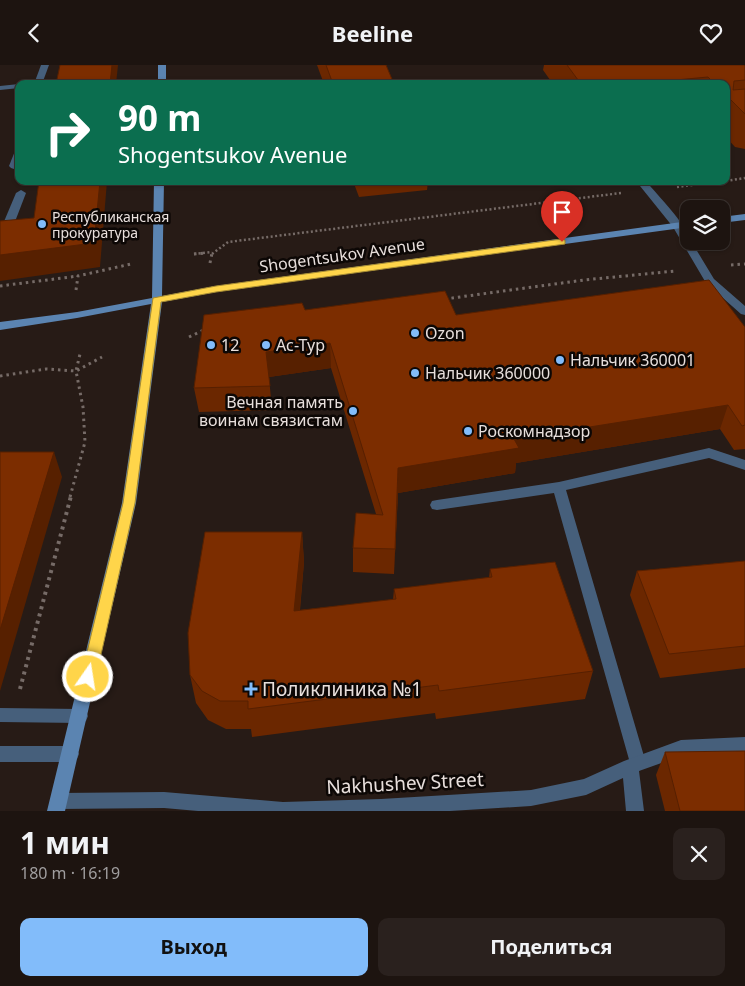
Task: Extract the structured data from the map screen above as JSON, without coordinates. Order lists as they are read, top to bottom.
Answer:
{
  "streets": {
    "main road": ["Shogentsukov Avenue"],
    "street": ["Nakhushev Street"]
  },
  "places": {
    "other": [
      "Республиканская прокуратура",
      "Ozon",
      "12",
      "Ас-Тур",
      "Нальчик 360001",
      "Нальчик 360000",
      "Вечная память воинам связистам",
      "Роскомнадзор"
    ],
    "health": ["Поликлиника №1"]
  },
  "page": {
    "header": "Beeline",
    "turn": ["90 m", "Shogentsukov Avenue"],
    "heading": ["1 мин", "180 m · 16:19"],
    "buttons": ["Выход", "Поделиться"]
  }
}
